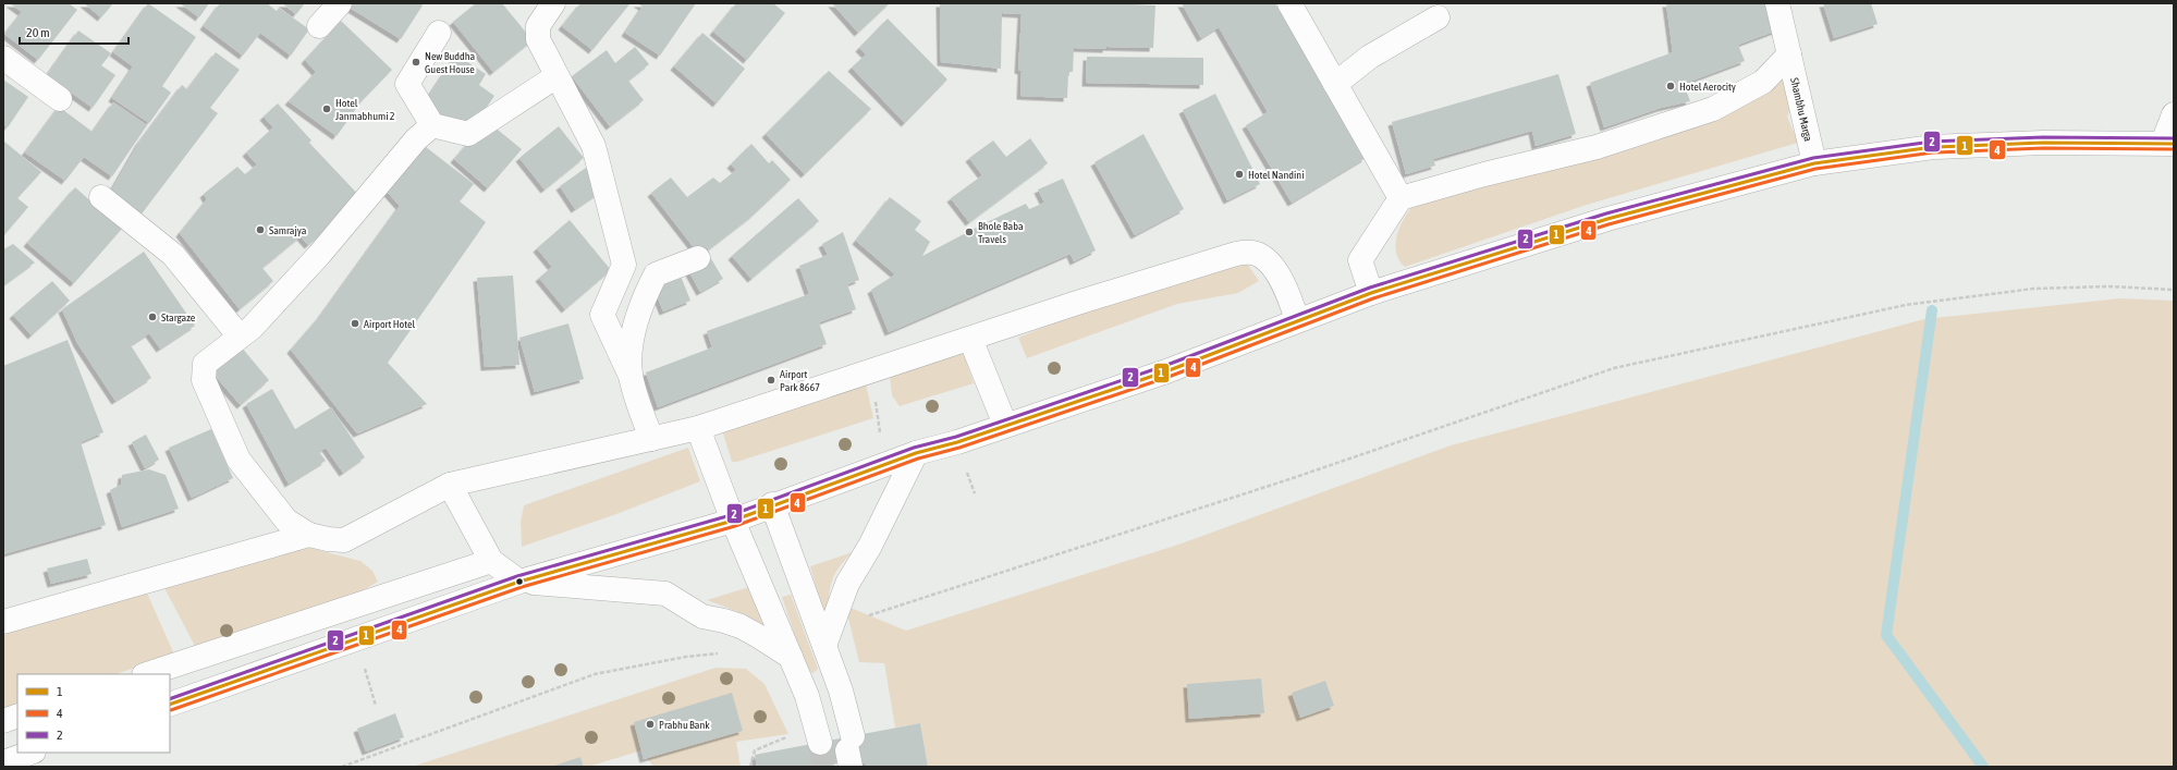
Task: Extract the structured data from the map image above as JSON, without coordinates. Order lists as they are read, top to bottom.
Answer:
{
  "streets": {
    "main road": ["Shambhu Marga"]
  },
  "places": [
    "New Buddha Guest House",
    "Hotel Aerocity",
    "Hotel Janmabhumi 2",
    "Hotel Nandini",
    "Samrajya",
    "Bhole Baba Travels",
    "Stargaze",
    "Airport Hotel",
    "Airport Park 8667",
    "Prabhu Bank"
  ],
  "lines": ["transit line 2", "transit line 1", "transit line 4"],
  "legend": ["1", "4", "2"],
  "scale_bar": "20 m"
}
